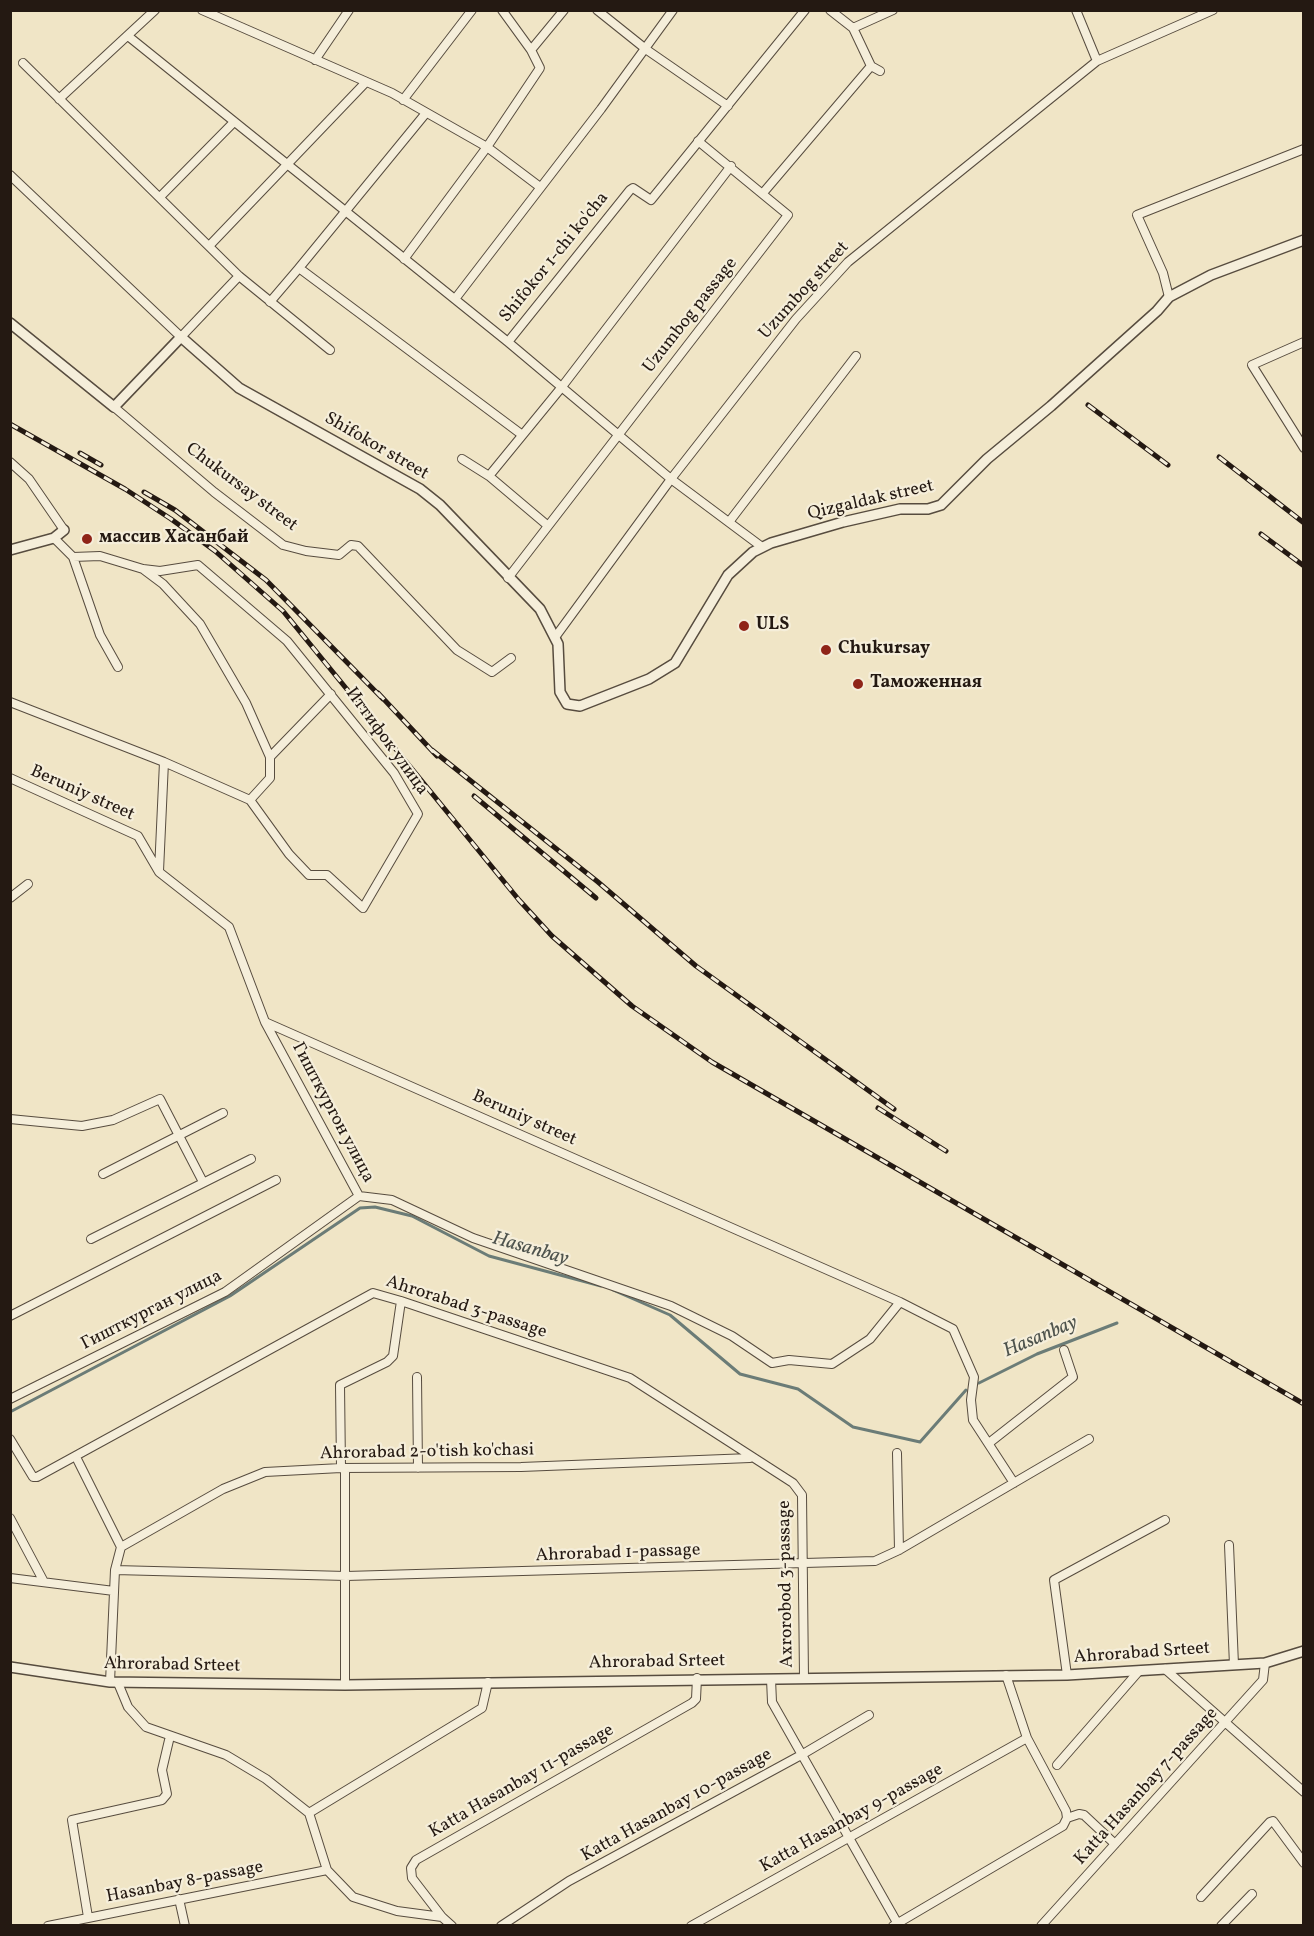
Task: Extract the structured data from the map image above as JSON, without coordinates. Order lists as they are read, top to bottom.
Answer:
{
  "streets": {
    "street": [
      "Shifokor 1-chi ko'cha",
      "Uzumbog street",
      "Uzumbog passage",
      "Shifokor street",
      "Chukursay street",
      "Qizgaldak street",
      "Иттифок улица",
      "Beruniy street",
      "Гишткургон улица",
      "Ahrorabad 3-passage",
      "Гишткурган улица",
      "Ahrorabad 2-o'tish ko'chasi",
      "Ahrorabad 1-passage",
      "Axrorobod 3-passage",
      "Ahrorabad Srteet",
      "Katta Hasanbay 11-passage",
      "Katta Hasanbay 7-passage",
      "Katta Hasanbay 10-passage",
      "Katta Hasanbay 9-passage",
      "Hasanbay 8-passage"
    ]
  },
  "crossings": [
    ["Uzumbog street", "Shifokor street"],
    ["Uzumbog passage", "Shifokor street"],
    ["Shifokor street", "Qizgaldak street"],
    ["Beruniy street", "Гишткургон улица"],
    ["Beruniy street", "Ahrorabad 1-passage"],
    ["Гишткургон улица", "Гишткурган улица"],
    ["Ahrorabad 3-passage", "Ahrorabad 2-o'tish ko'chasi"],
    ["Ahrorabad 3-passage", "Ahrorabad 1-passage"],
    ["Ahrorabad 3-passage", "Axrorobod 3-passage"],
    ["Ahrorabad 1-passage", "Axrorobod 3-passage"],
    ["Axrorobod 3-passage", "Ahrorabad Srteet"],
    ["Ahrorabad Srteet", "Katta Hasanbay 11-passage"],
    ["Ahrorabad Srteet", "Katta Hasanbay 7-passage"]
  ],
  "water": ["Hasanbay"],
  "places": [
    "массив Хасанбай",
    "ULS",
    "Chukursay",
    "Таможенная"
  ]
}
